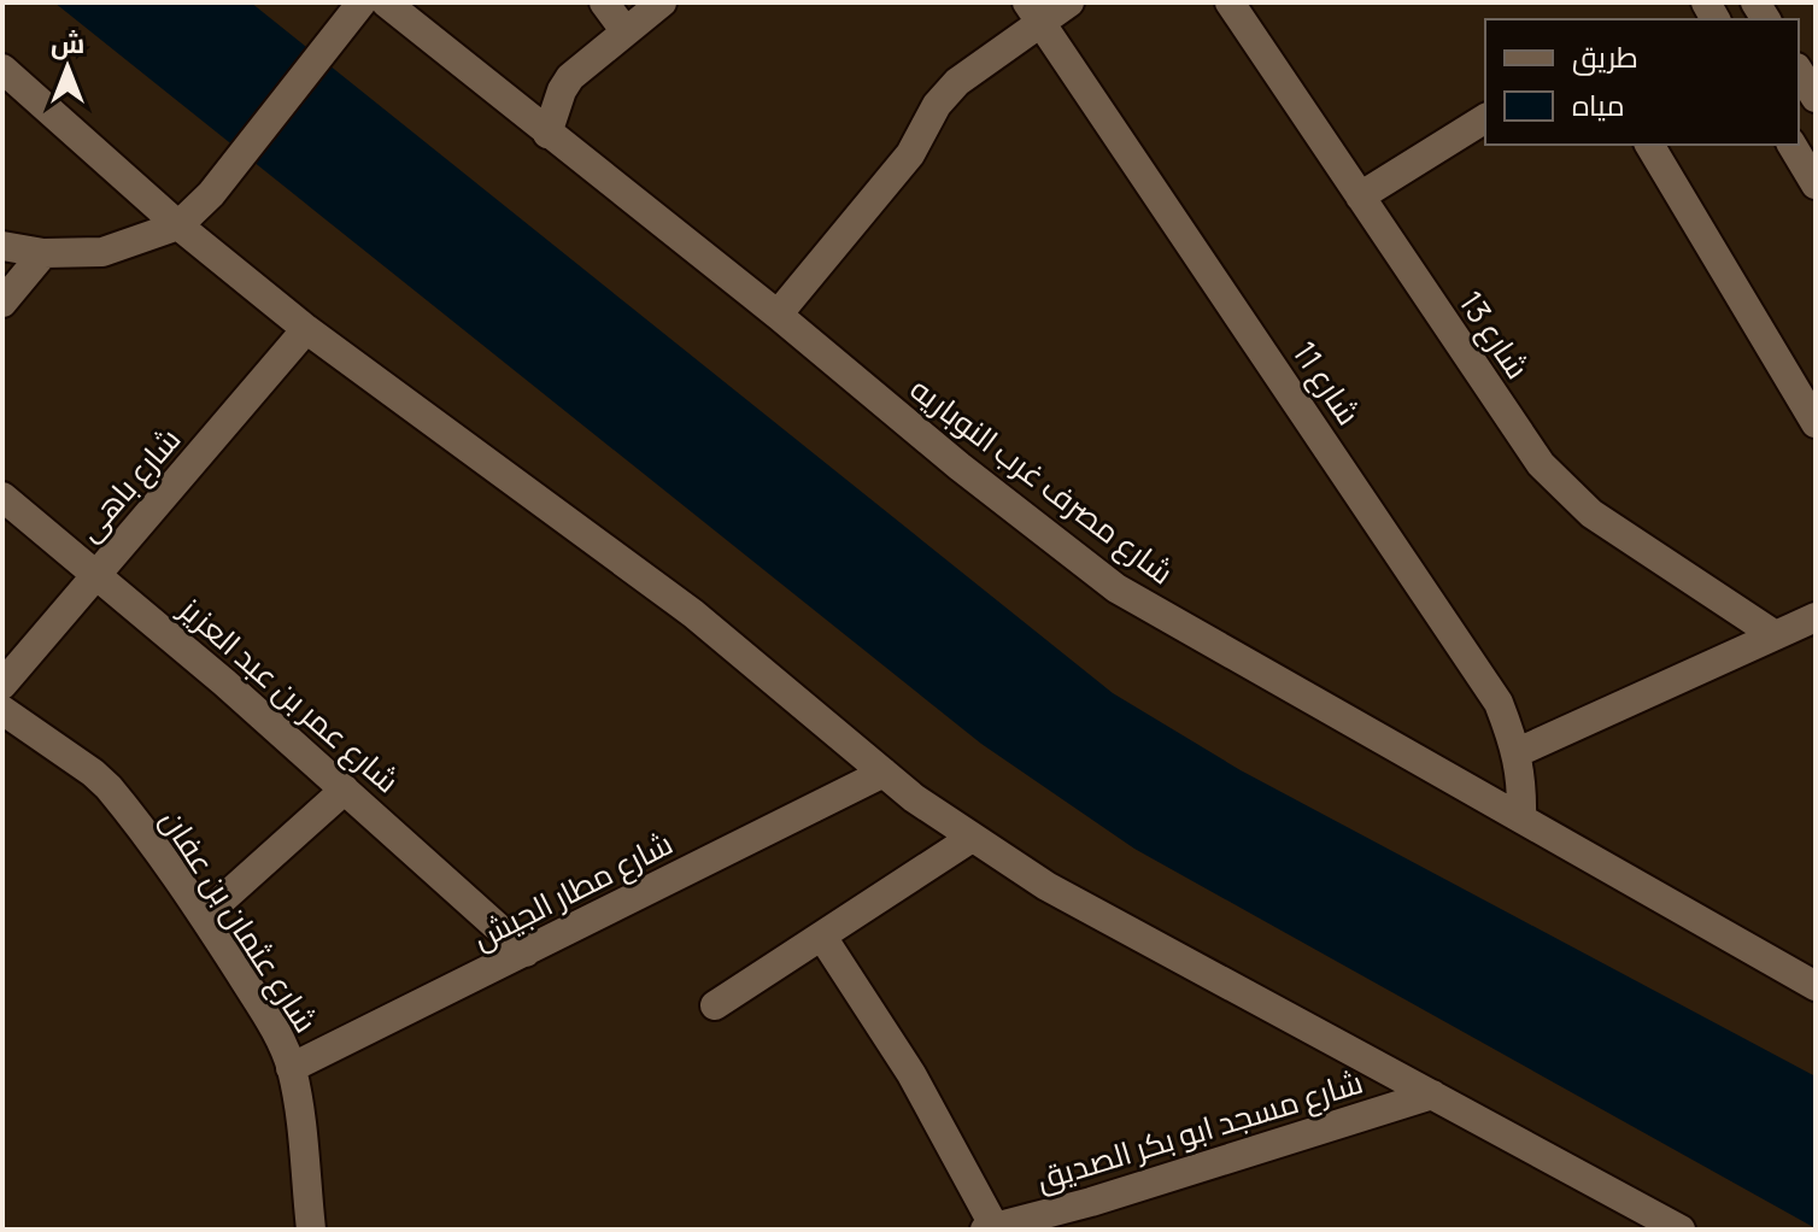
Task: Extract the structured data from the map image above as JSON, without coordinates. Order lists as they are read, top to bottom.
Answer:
{
  "streets": {
    "street": [
      "شارع 13",
      "شارع 11",
      "شارع مصرف غرب النوباريه",
      "شارع باهى",
      "شارع عمر بن عبد العزيز",
      "شارع مطار الجيش",
      "شارع عثمان بن عفان",
      "شارع مسجد ابو بكر الصديق"
    ]
  },
  "crossings": [
    ["شارع 11", "شارع مصرف غرب النوباريه"],
    ["شارع باهى", "شارع عمر بن عبد العزيز"],
    ["شارع عمر بن عبد العزيز", "شارع مطار الجيش"],
    ["شارع مطار الجيش", "شارع عثمان بن عفان"]
  ],
  "legend": ["طريق", "مياه"],
  "north": "top"
}
